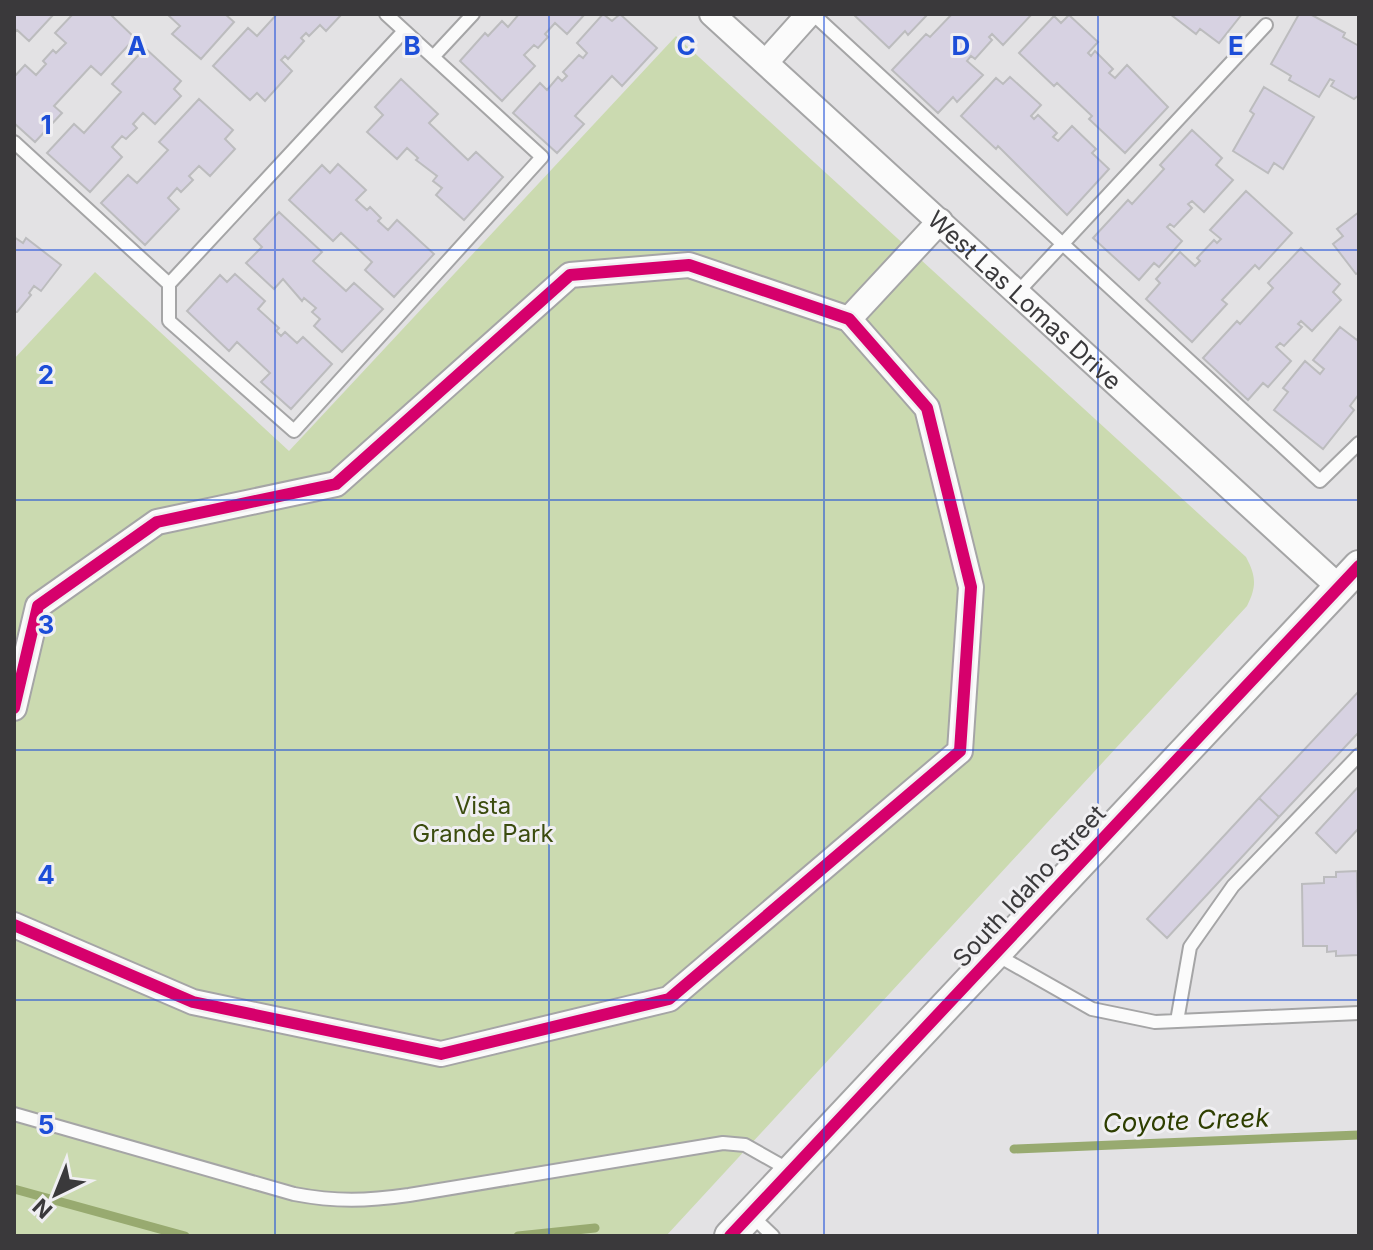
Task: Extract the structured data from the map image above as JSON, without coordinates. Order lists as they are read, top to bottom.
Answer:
{
  "streets": {
    "street": ["West Las Lomas Drive", "South Idaho Street"]
  },
  "crossings": [
    ["West Las Lomas Drive", "South Idaho Street"]
  ],
  "water": ["Coyote Creek"],
  "parks": ["Vista Grande Park"],
  "north": "bottom left",
  "grid": {
    "columns": [
      "A",
      "B",
      "C",
      "D",
      "E"
    ],
    "rows": [
      "1",
      "2",
      "3",
      "4",
      "5"
    ]
  }
}
